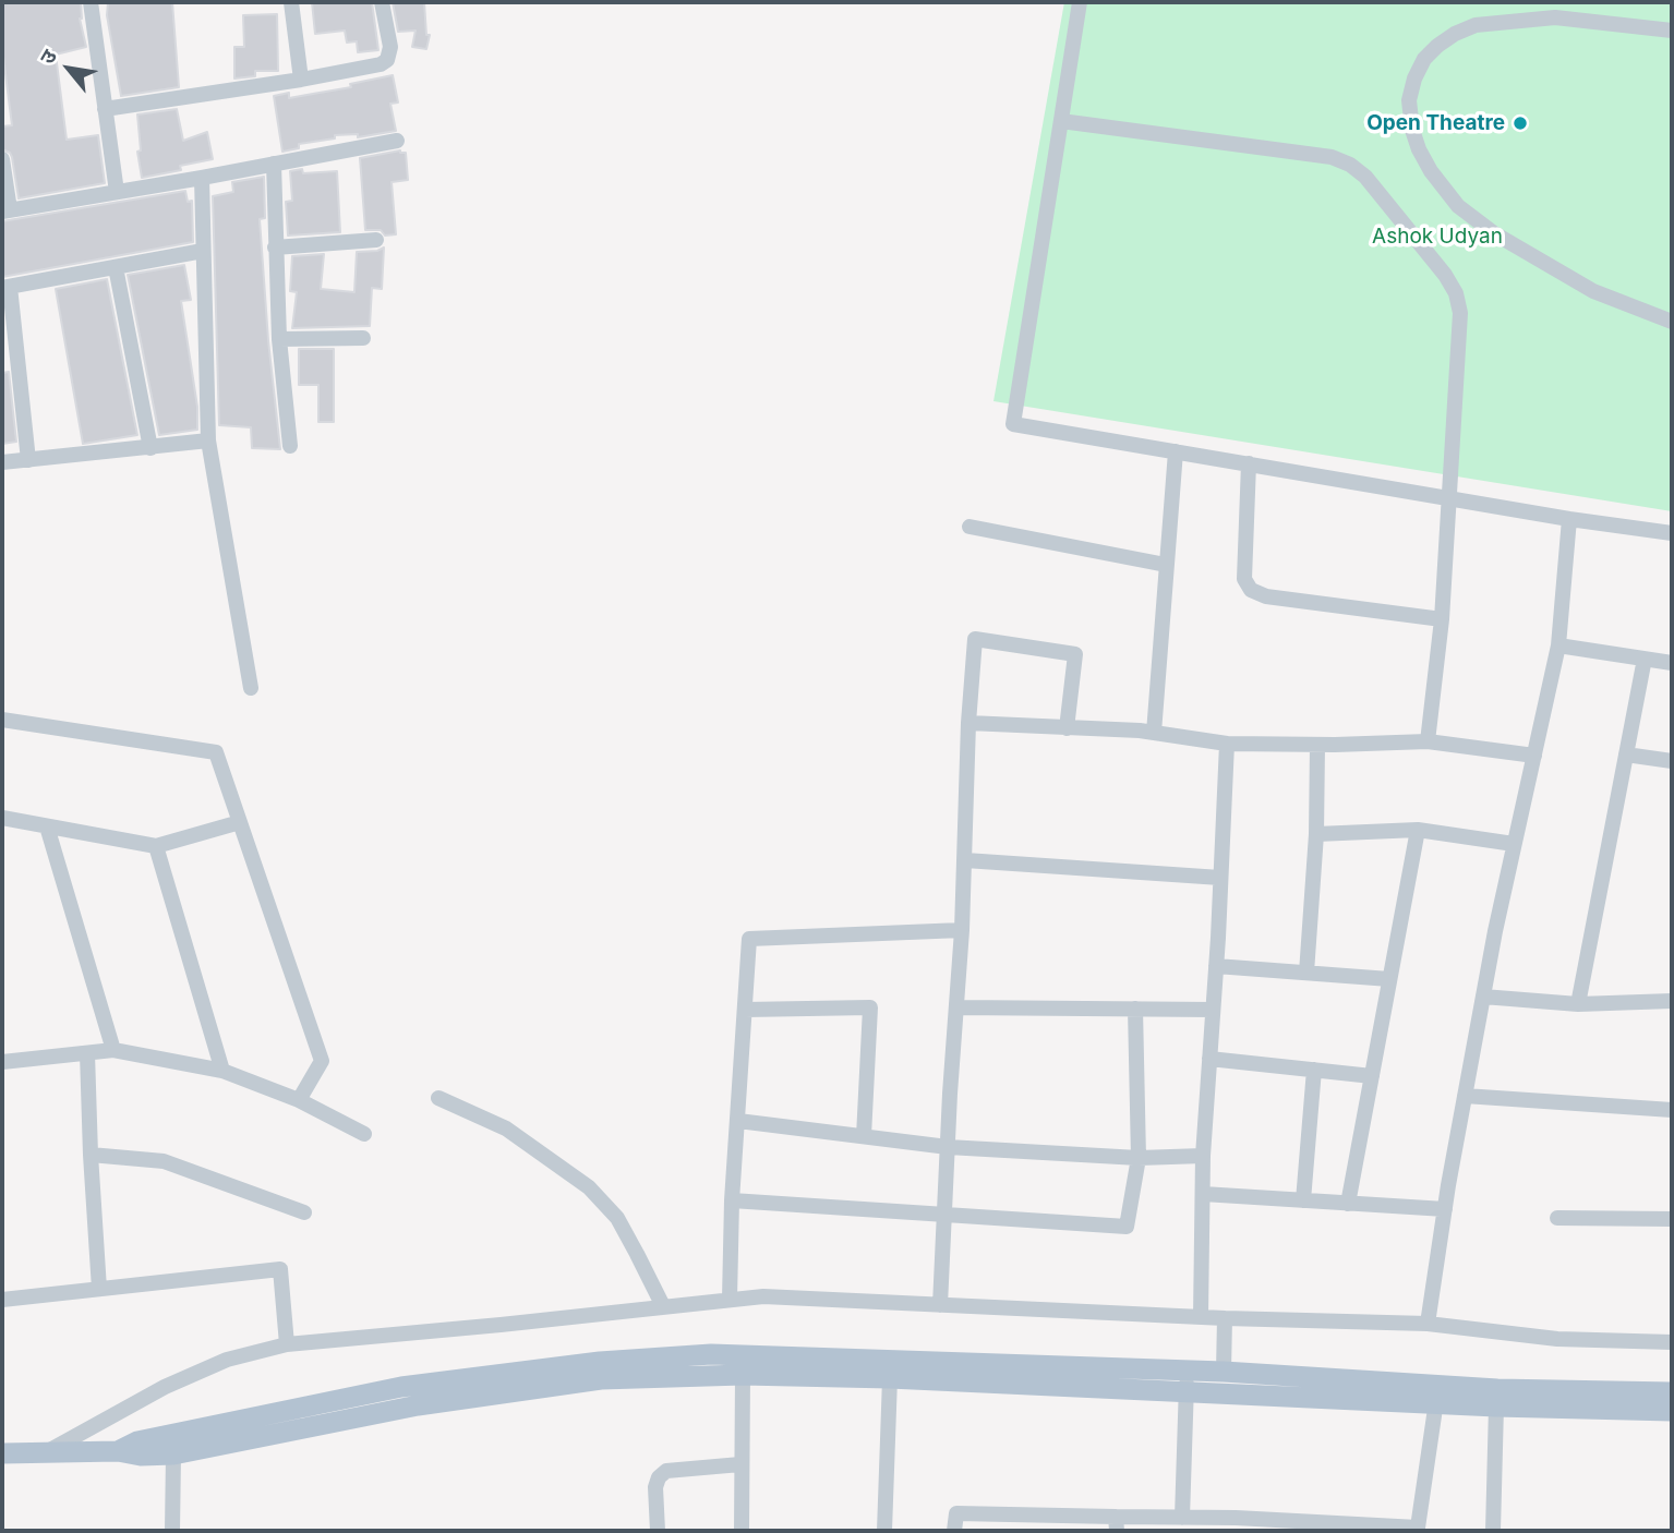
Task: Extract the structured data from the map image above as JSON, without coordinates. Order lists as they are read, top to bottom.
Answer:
{
  "parks": ["Ashok Udyan"],
  "places": ["Open Theatre"],
  "north": "top left"
}
